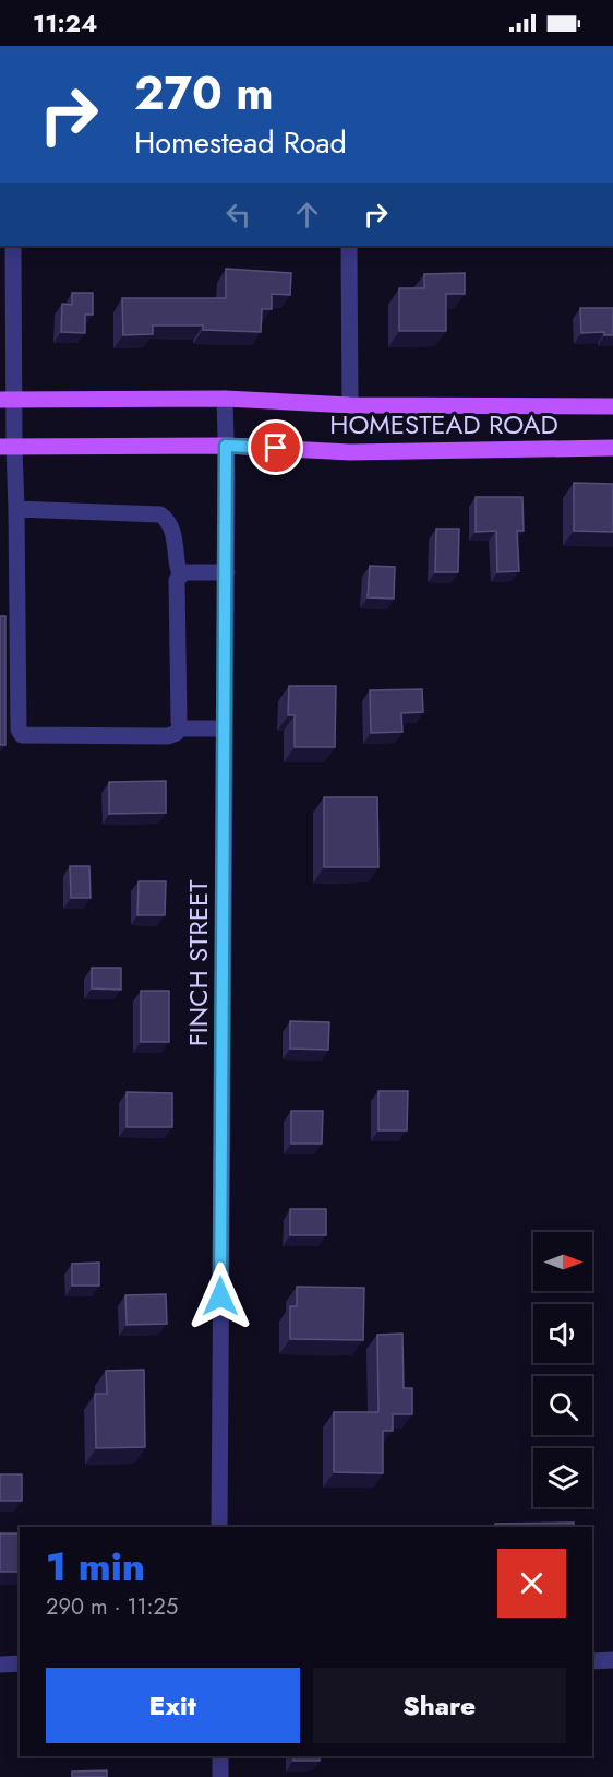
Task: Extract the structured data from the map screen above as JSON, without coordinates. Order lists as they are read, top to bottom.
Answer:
{
  "streets": {
    "main road": ["HOMESTEAD ROAD"],
    "street": ["FINCH STREET"]
  },
  "crossings": [
    ["HOMESTEAD ROAD", "FINCH STREET"]
  ],
  "north": "right",
  "page": {
    "status": "11:24",
    "turn": ["270 m", "Homestead Road"],
    "heading": ["1 min", "290 m · 11:25"],
    "buttons": ["Exit", "Share"]
  }
}
